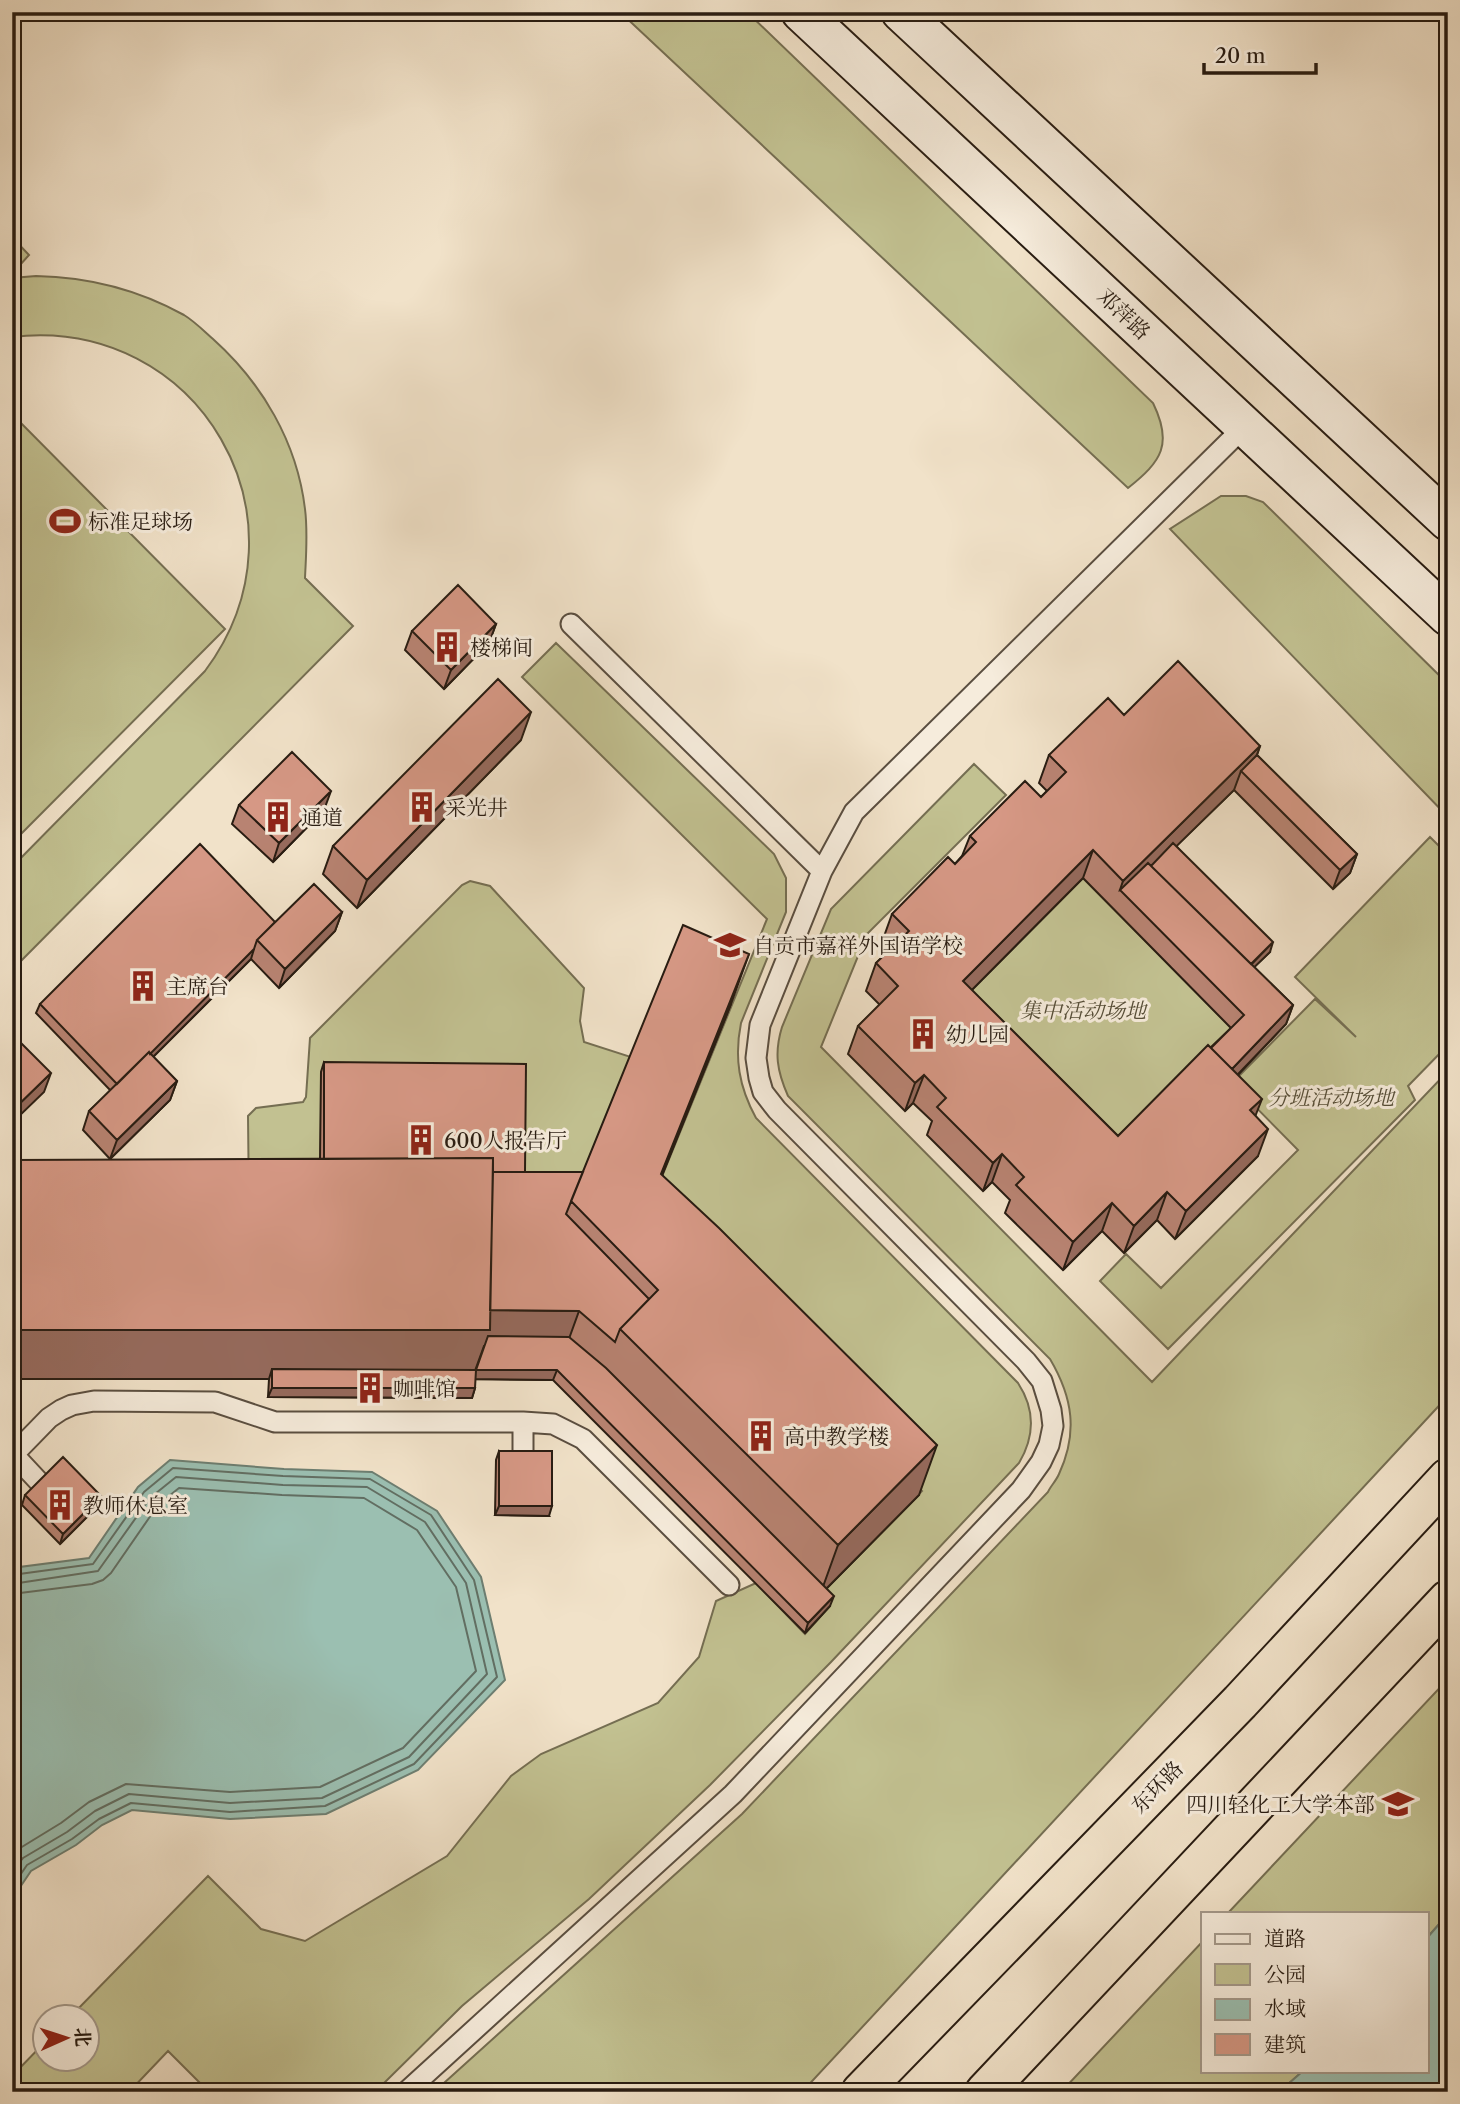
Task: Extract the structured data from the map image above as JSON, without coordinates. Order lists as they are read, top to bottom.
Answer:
{
  "streets": {
    "highway": ["东环路"],
    "main road": ["邓萍路"]
  },
  "parks": ["集中活动场地", "分班活动场地"],
  "places": {
    "sports": ["标准足球场"],
    "building": [
      "楼梯间",
      "采光井",
      "通道",
      "主席台",
      "幼儿园",
      "600人报告厅",
      "咖啡馆",
      "高中教学楼",
      "教师休息室"
    ],
    "school or university": ["自贡市嘉祥外国语学校", "四川轻化工大学本部"]
  },
  "legend": [
    "道路",
    "公园",
    "水域",
    "建筑"
  ],
  "scale_bar": "20 m",
  "north": "right"
}
